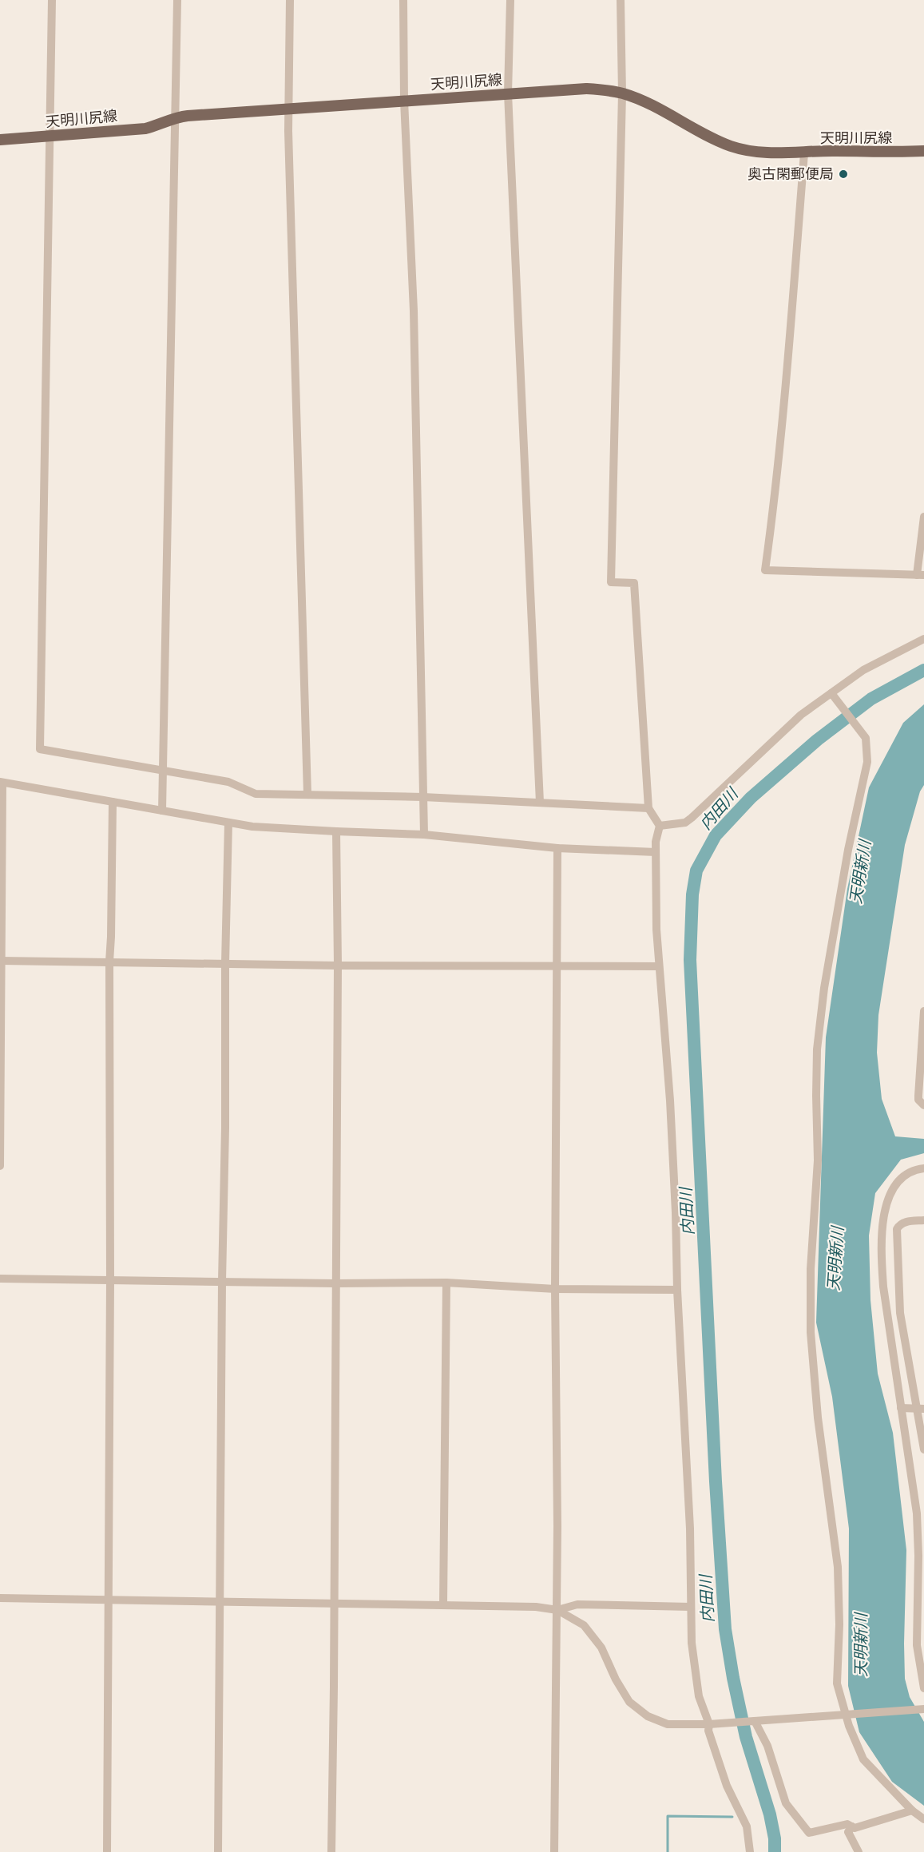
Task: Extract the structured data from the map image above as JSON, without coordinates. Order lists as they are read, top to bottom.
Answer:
{
  "streets": {
    "main road": ["天明川尻線"]
  },
  "water": ["内田川", "天明新川"],
  "places": ["奥古閑郵便局"]
}
